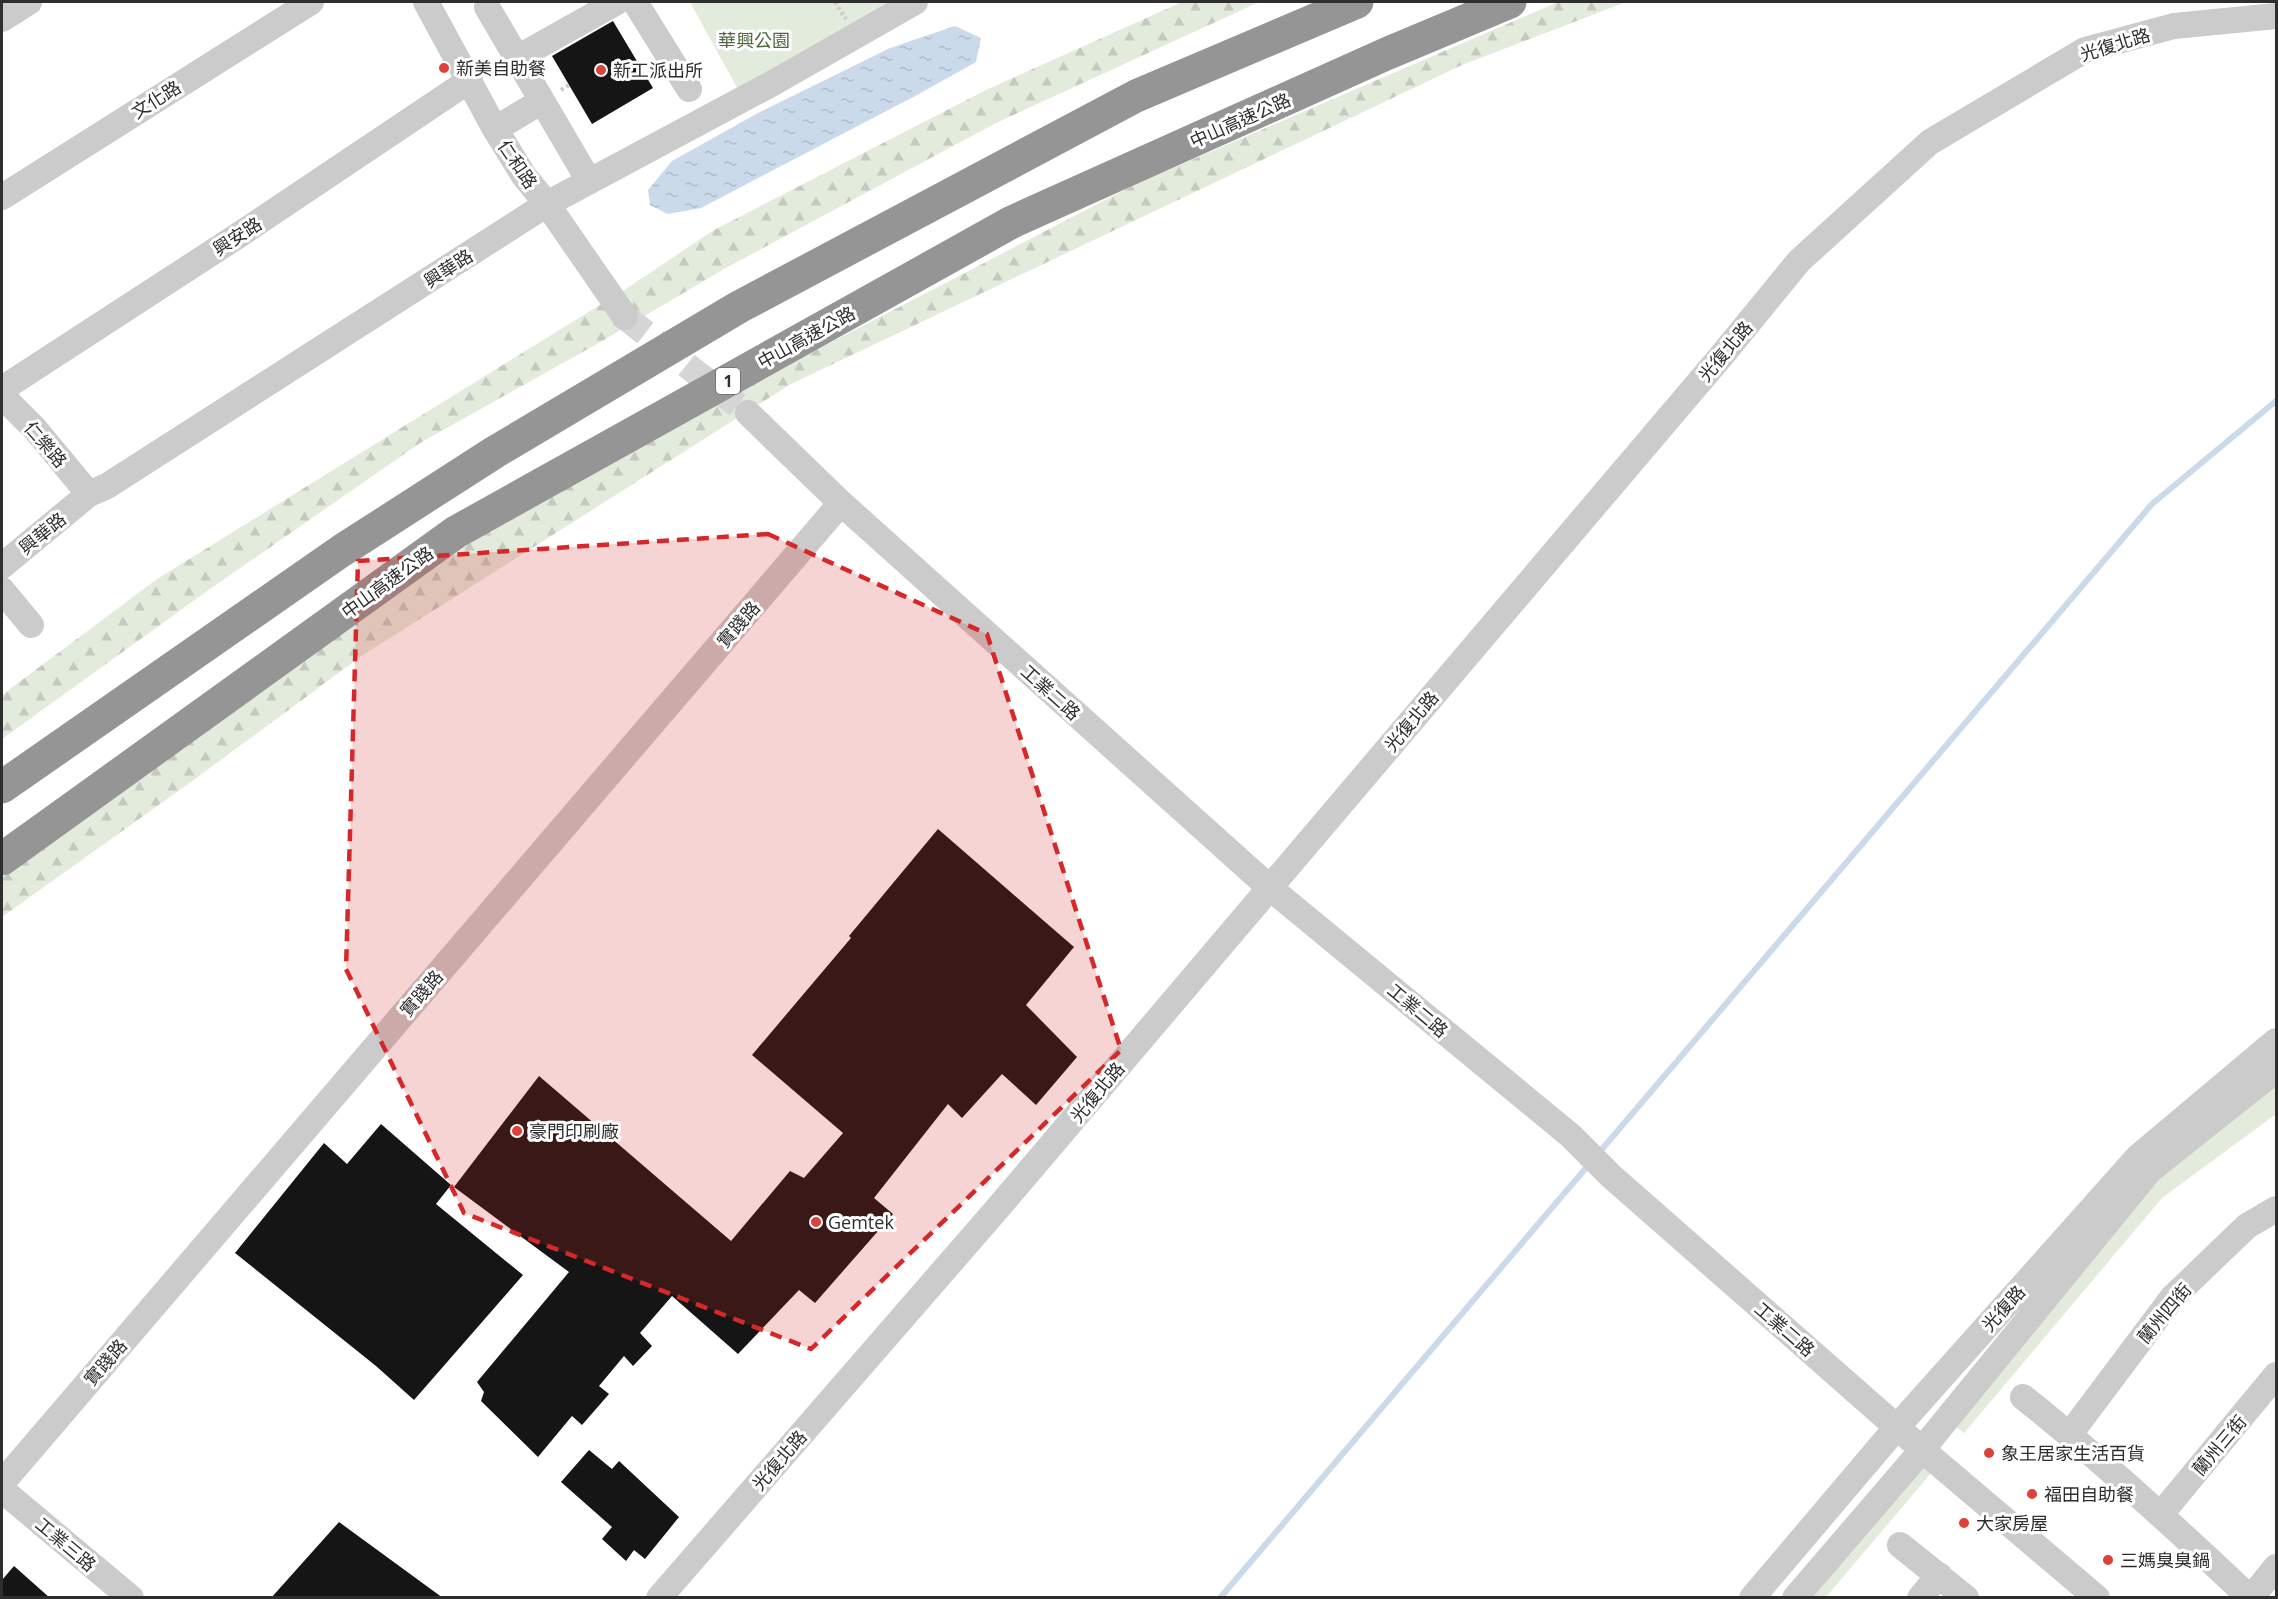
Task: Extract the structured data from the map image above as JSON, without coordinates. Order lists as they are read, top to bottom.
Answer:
{
  "streets": {
    "highway": ["中山高速公路", "1"],
    "street": [
      "光復北路",
      "文化路",
      "仁和路",
      "興安路",
      "興華路",
      "仁樂路",
      "實踐路",
      "工業二路",
      "光復路",
      "蘭州四街",
      "蘭州三街",
      "工業三路"
    ]
  },
  "crossings": [
    ["光復北路", "工業二路"],
    ["仁和路", "興安路"],
    ["仁和路", "興華路"],
    ["興華路", "仁樂路"],
    ["實踐路", "工業二路"],
    ["工業二路", "光復路"]
  ],
  "parks": ["華興公園"],
  "places": [
    "新美自助餐",
    "新工派出所",
    "豪門印刷廠",
    "Gemtek",
    "象王居家生活百貨",
    "福田自助餐",
    "大家房屋",
    "三媽臭臭鍋"
  ]
}
